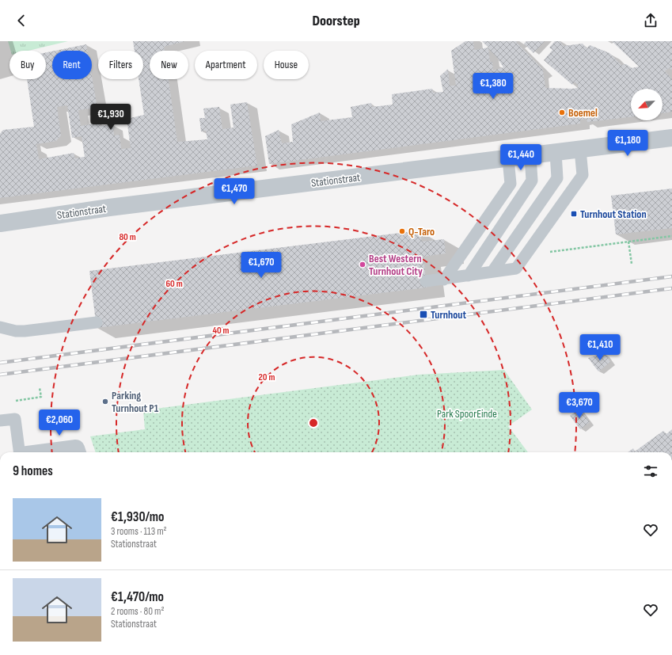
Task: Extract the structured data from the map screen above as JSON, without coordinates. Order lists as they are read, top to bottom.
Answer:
{
  "streets": {
    "street": ["Stationstraat"]
  },
  "parks": ["Park SpoorEinde"],
  "places": {
    "other": [
      "Boemel",
      "Q-Taro",
      "Best Western Turnhout City",
      "Parking Turnhout P1"
    ],
    "transit": ["Turnhout Station", "Turnhout"]
  },
  "north": "bottom left",
  "page": {
    "header": "Doorstep",
    "chip": [
      "Buy",
      "Rent",
      "Filters",
      "New",
      "Apartment",
      "House"
    ],
    "price": [
      "€1,380",
      "€1,930",
      "€1,180",
      "€1,440",
      "€1,470",
      "€1,670",
      "€1,410",
      "€3,670",
      "€2,060"
    ],
    "heading": "9 homes",
    "list": [
      {
        "name": "€1,930/mo",
        "note": "3 rooms · 113 m² · Stationstraat"
      },
      {
        "name": "€1,470/mo",
        "note": "2 rooms · 80 m² · Stationstraat"
      }
    ]
  },
  "rings": [
    "80 m",
    "60 m",
    "40 m",
    "20 m"
  ]
}
